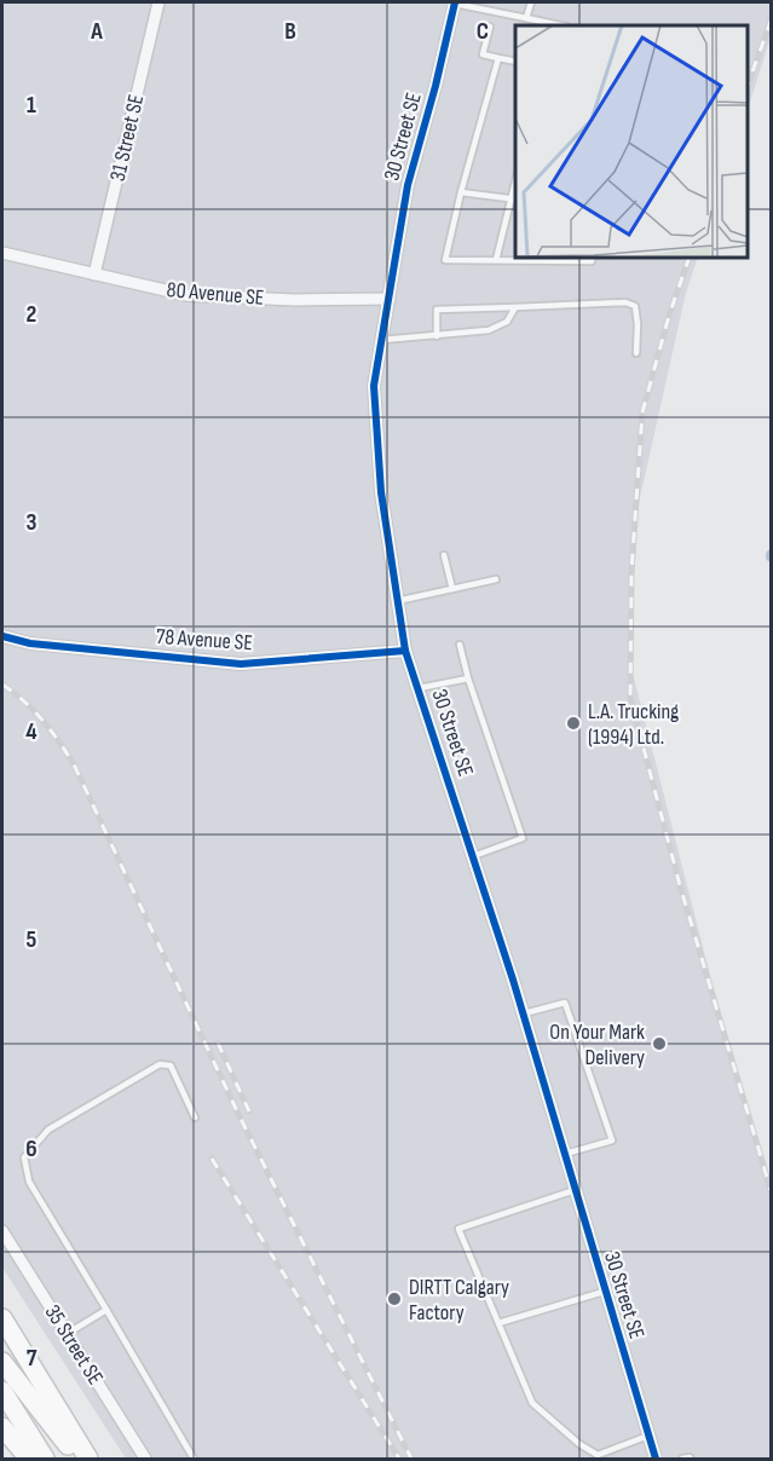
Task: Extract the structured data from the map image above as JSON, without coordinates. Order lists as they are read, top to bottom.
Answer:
{
  "streets": {
    "street": [
      "30 Street SE",
      "31 Street SE",
      "80 Avenue SE",
      "78 Avenue SE",
      "35 Street SE"
    ]
  },
  "crossings": [
    ["30 Street SE", "80 Avenue SE"],
    ["30 Street SE", "78 Avenue SE"],
    ["31 Street SE", "80 Avenue SE"]
  ],
  "places": ["L.A. Trucking (1994) Ltd.", "On Your Mark Delivery", "DIRTT Calgary Factory"],
  "grid": {
    "columns": ["A", "B", "C"],
    "rows": [
      "1",
      "2",
      "3",
      "4",
      "5",
      "6",
      "7"
    ]
  }
}
